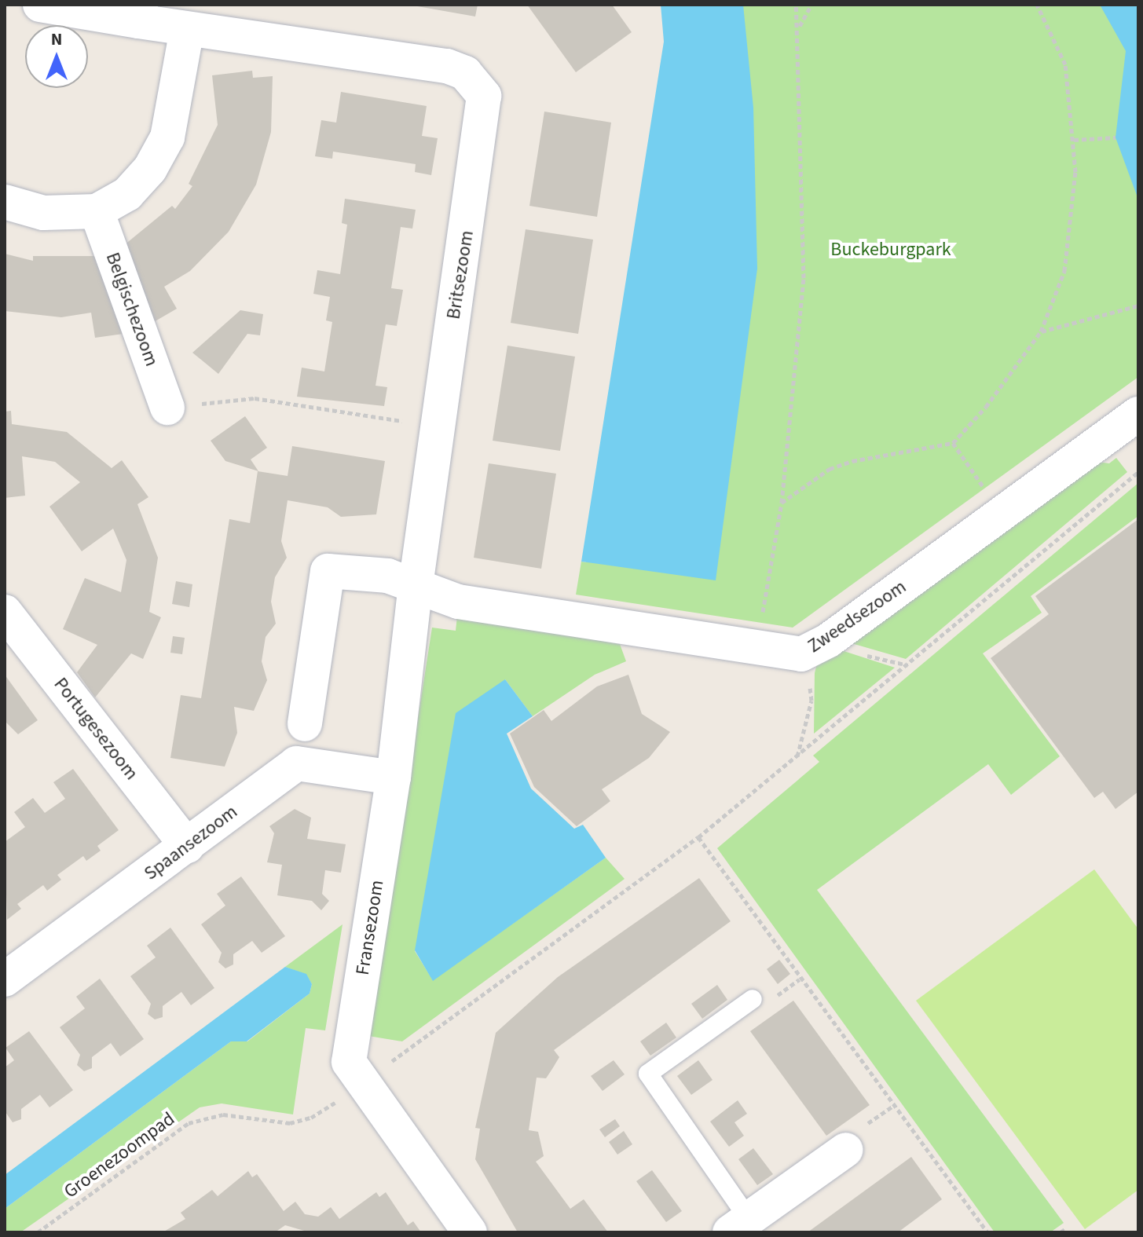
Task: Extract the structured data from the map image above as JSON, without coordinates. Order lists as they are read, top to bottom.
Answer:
{
  "streets": {
    "street": [
      "Britsezoom",
      "Belgischezoom",
      "Zweedsezoom",
      "Portugesezoom",
      "Spaansezoom",
      "Fransezoom"
    ],
    "path": ["Groenezoompad"]
  },
  "crossings": [
    ["Britsezoom", "Zweedsezoom"],
    ["Britsezoom", "Fransezoom"],
    ["Zweedsezoom", "Fransezoom"],
    ["Portugesezoom", "Spaansezoom"],
    ["Spaansezoom", "Fransezoom"],
    ["Fransezoom", "Groenezoompad"]
  ],
  "parks": ["Buckeburgpark"],
  "north": "top"
}
